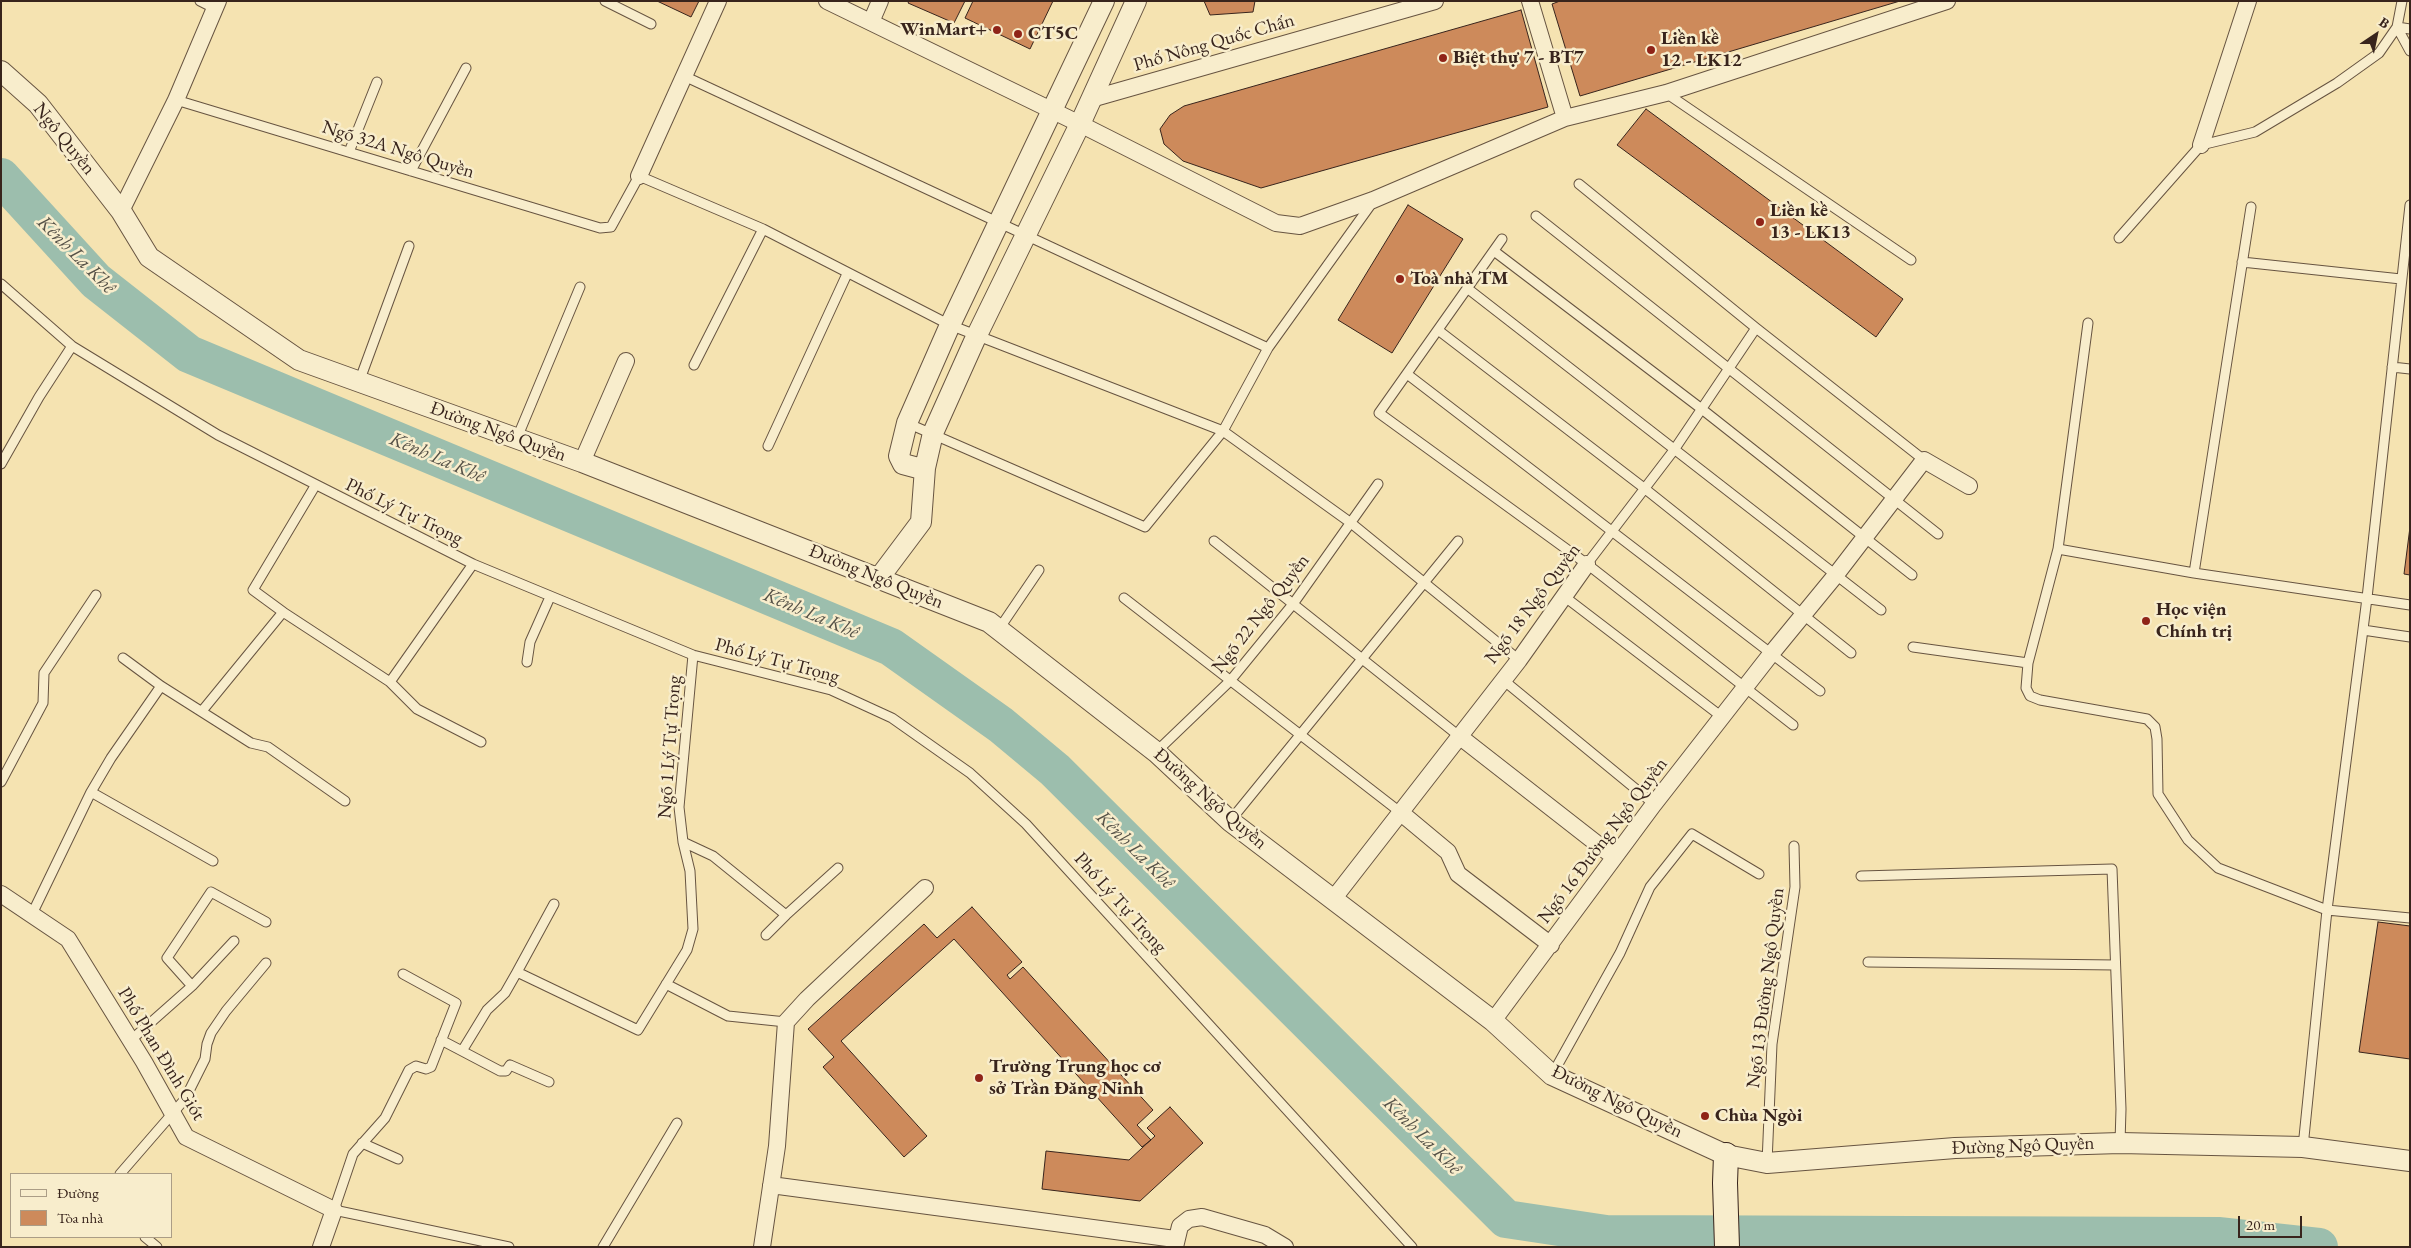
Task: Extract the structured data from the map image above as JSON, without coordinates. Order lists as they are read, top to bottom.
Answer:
{
  "streets": {
    "street": [
      "Phố Nông Quốc Chấn",
      "Ngô Quyền",
      "Đường Ngô Quyền",
      "Ngõ 18 Ngô Quyền",
      "Ngõ 16 Đường Ngô Quyền",
      "Phố Phan Đình Giót"
    ],
    "lane": [
      "Ngõ 32A Ngô Quyền",
      "Phố Lý Tự Trọng",
      "Ngõ 22 Ngô Quyền",
      "Ngõ 1 Lý Tự Trọng",
      "Ngõ 13 Đường Ngô Quyền"
    ]
  },
  "crossings": [
    ["Ngô Quyền", "Đường Ngô Quyền"],
    ["Đường Ngô Quyền", "Ngõ 18 Ngô Quyền"],
    ["Đường Ngô Quyền", "Ngõ 22 Ngô Quyền"],
    ["Đường Ngô Quyền", "Ngõ 16 Đường Ngô Quyền"],
    ["Đường Ngô Quyền", "Ngõ 13 Đường Ngô Quyền"],
    ["Phố Lý Tự Trọng", "Ngõ 1 Lý Tự Trọng"]
  ],
  "water": ["Kênh La Khê"],
  "places": [
    "WinMart+",
    "CT5C",
    "Liền kề 12 - LK12",
    "Biệt thự 7 - BT7",
    "Liền kề 13 - LK13",
    "Toà nhà TM",
    "Học viện Chính trị",
    "Trường Trung học cơ sở Trần Đăng Ninh",
    "Chùa Ngòi"
  ],
  "legend": ["Đường", "Tòa nhà"],
  "scale_bar": "20 m",
  "north": "top right"
}
